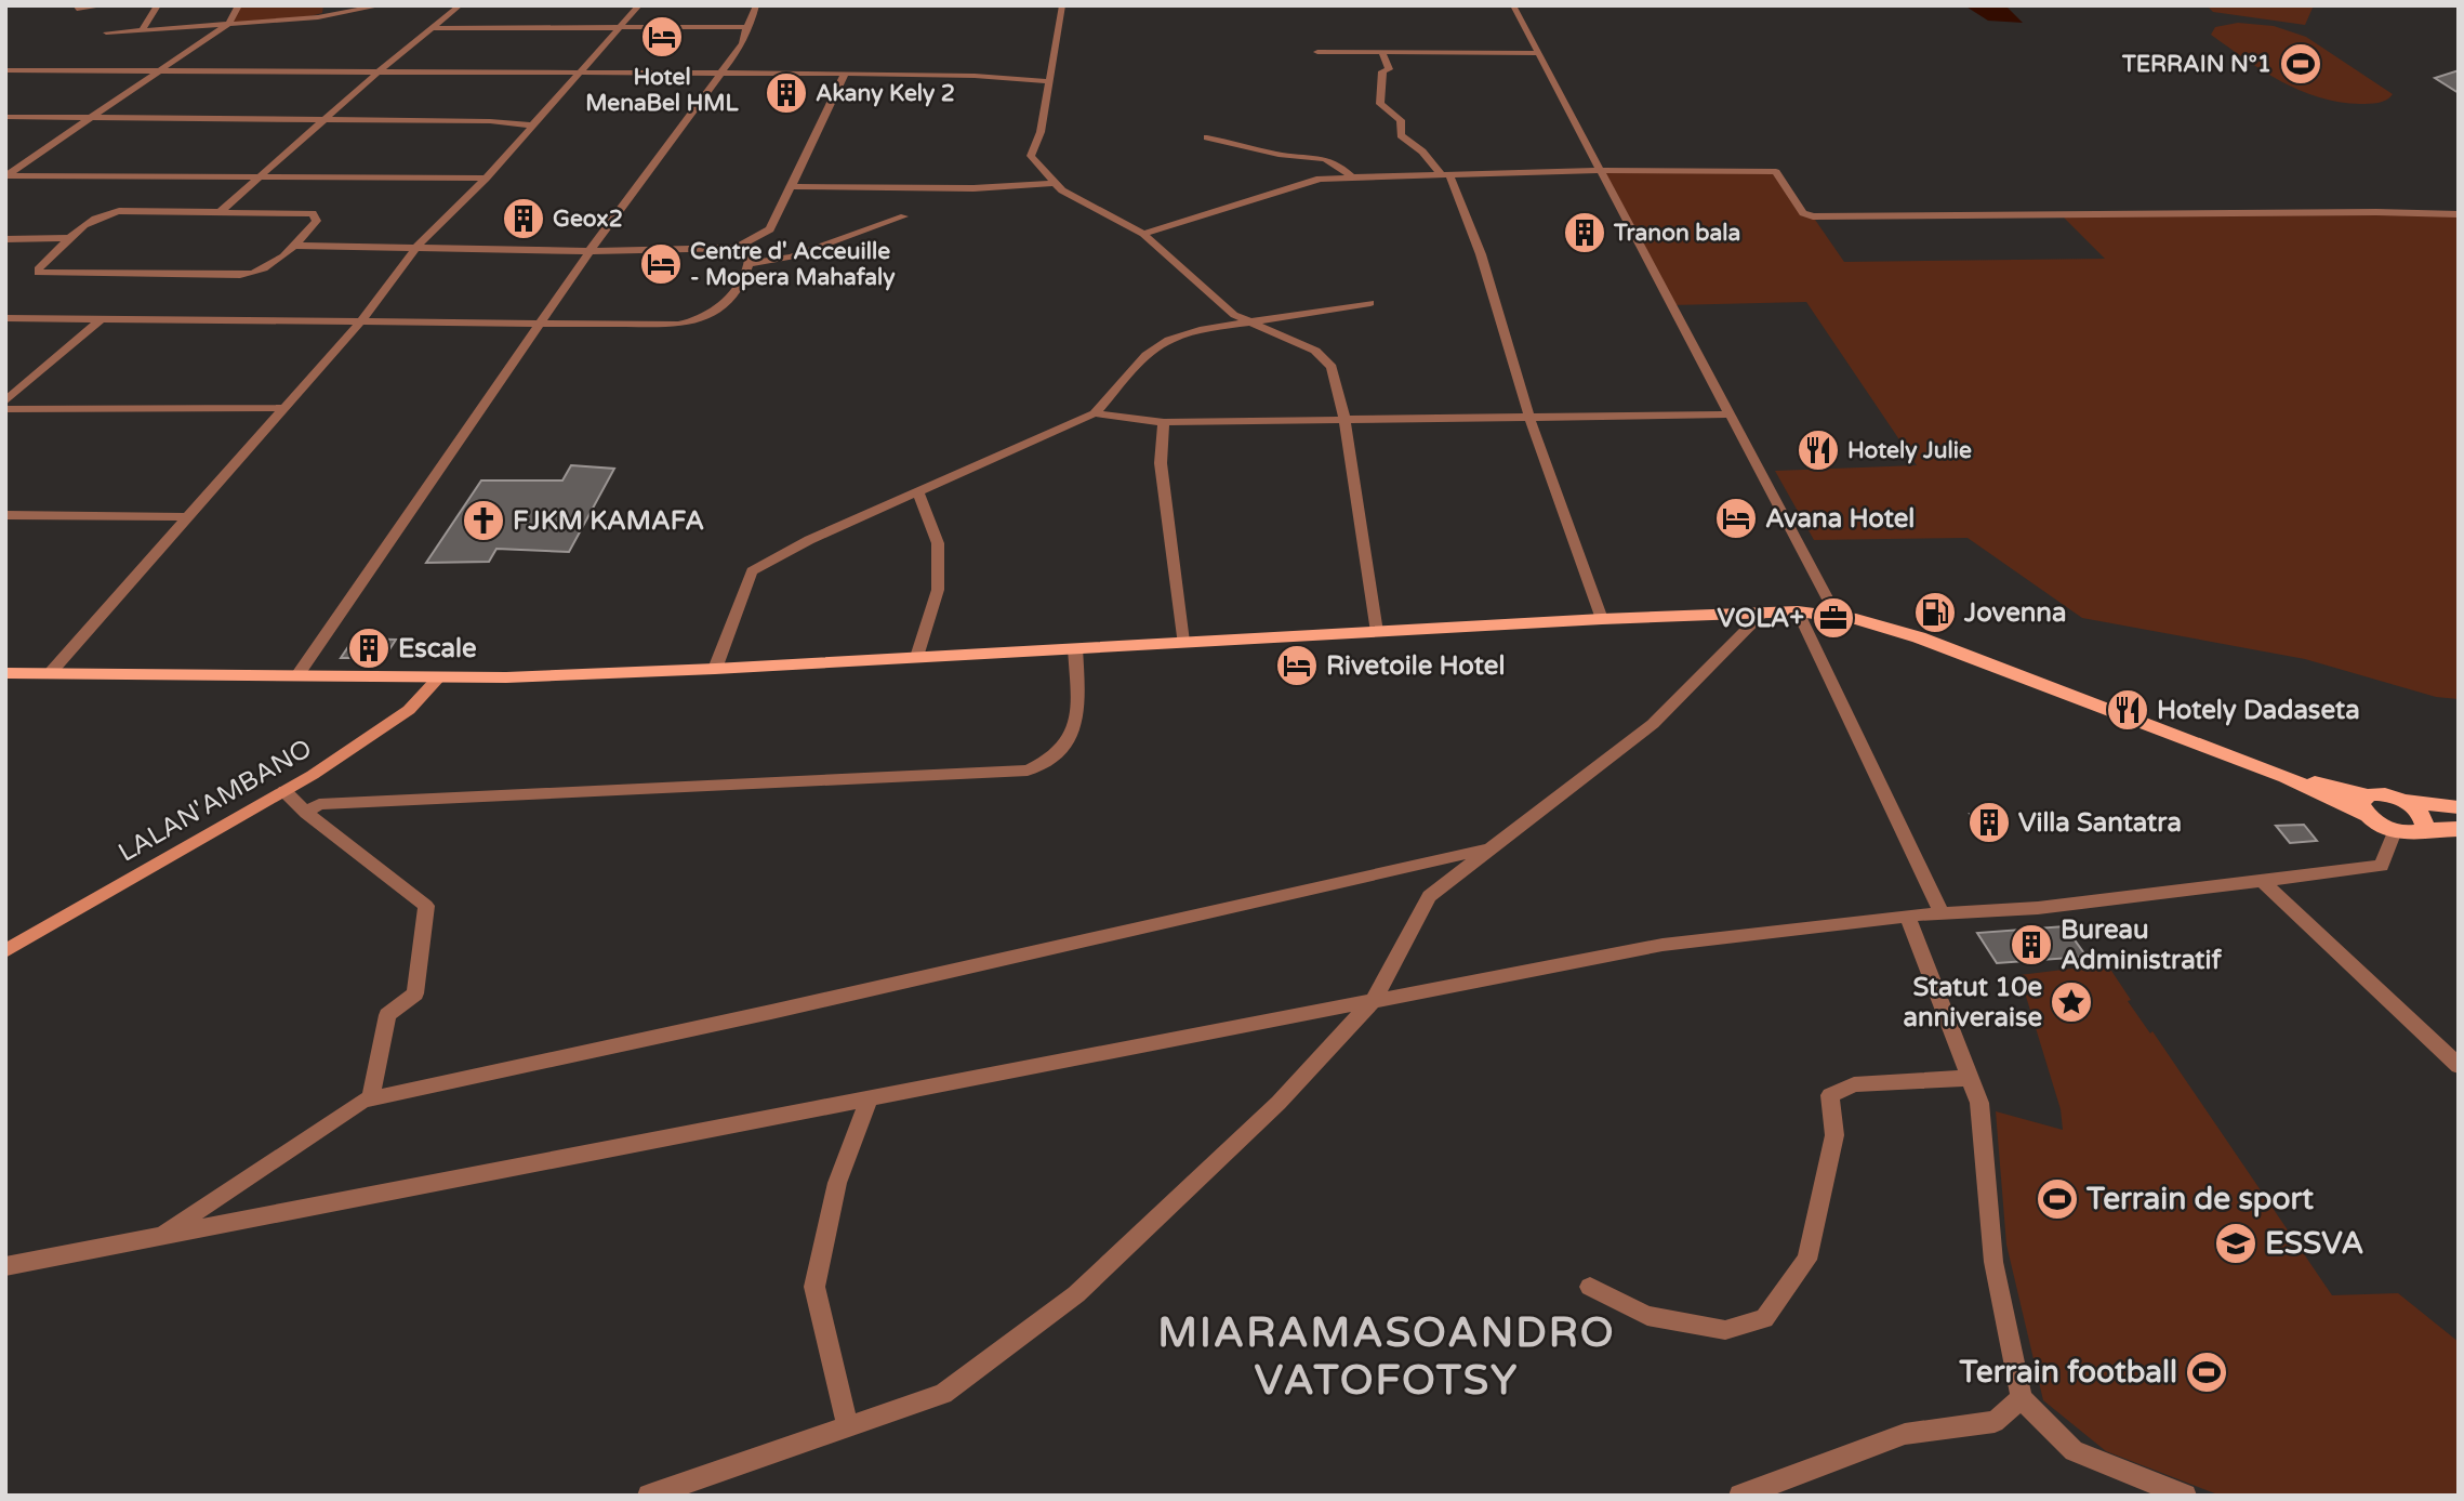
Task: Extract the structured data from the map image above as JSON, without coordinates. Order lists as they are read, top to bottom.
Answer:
{
  "streets": {
    "street": ["LALAN'AMBANO"]
  },
  "districts": ["MIARAMASOANDRO VATOFOTSY"],
  "places": {
    "hotel": [
      "Hotel MenaBel HML",
      "Centre d' Acceuille - Mopera Mahafaly",
      "Avana Hotel",
      "Rivetoile Hotel"
    ],
    "sports": ["TERRAIN N°1", "Terrain de sport", "Terrain football"],
    "building": [
      "Akany Kely 2",
      "Geox2",
      "Tranon bala",
      "Escale",
      "Villa Santatra",
      "Bureau Administratif"
    ],
    "restaurant": ["Hotely Julie", "Hotely Dadaseta"],
    "church": ["FJKM KAMAFA"],
    "fuel station": ["Jovenna"],
    "office": ["VOLA+"],
    "place": ["Statut 10e anniveraise"],
    "school or university": ["ESSVA"]
  }
}
